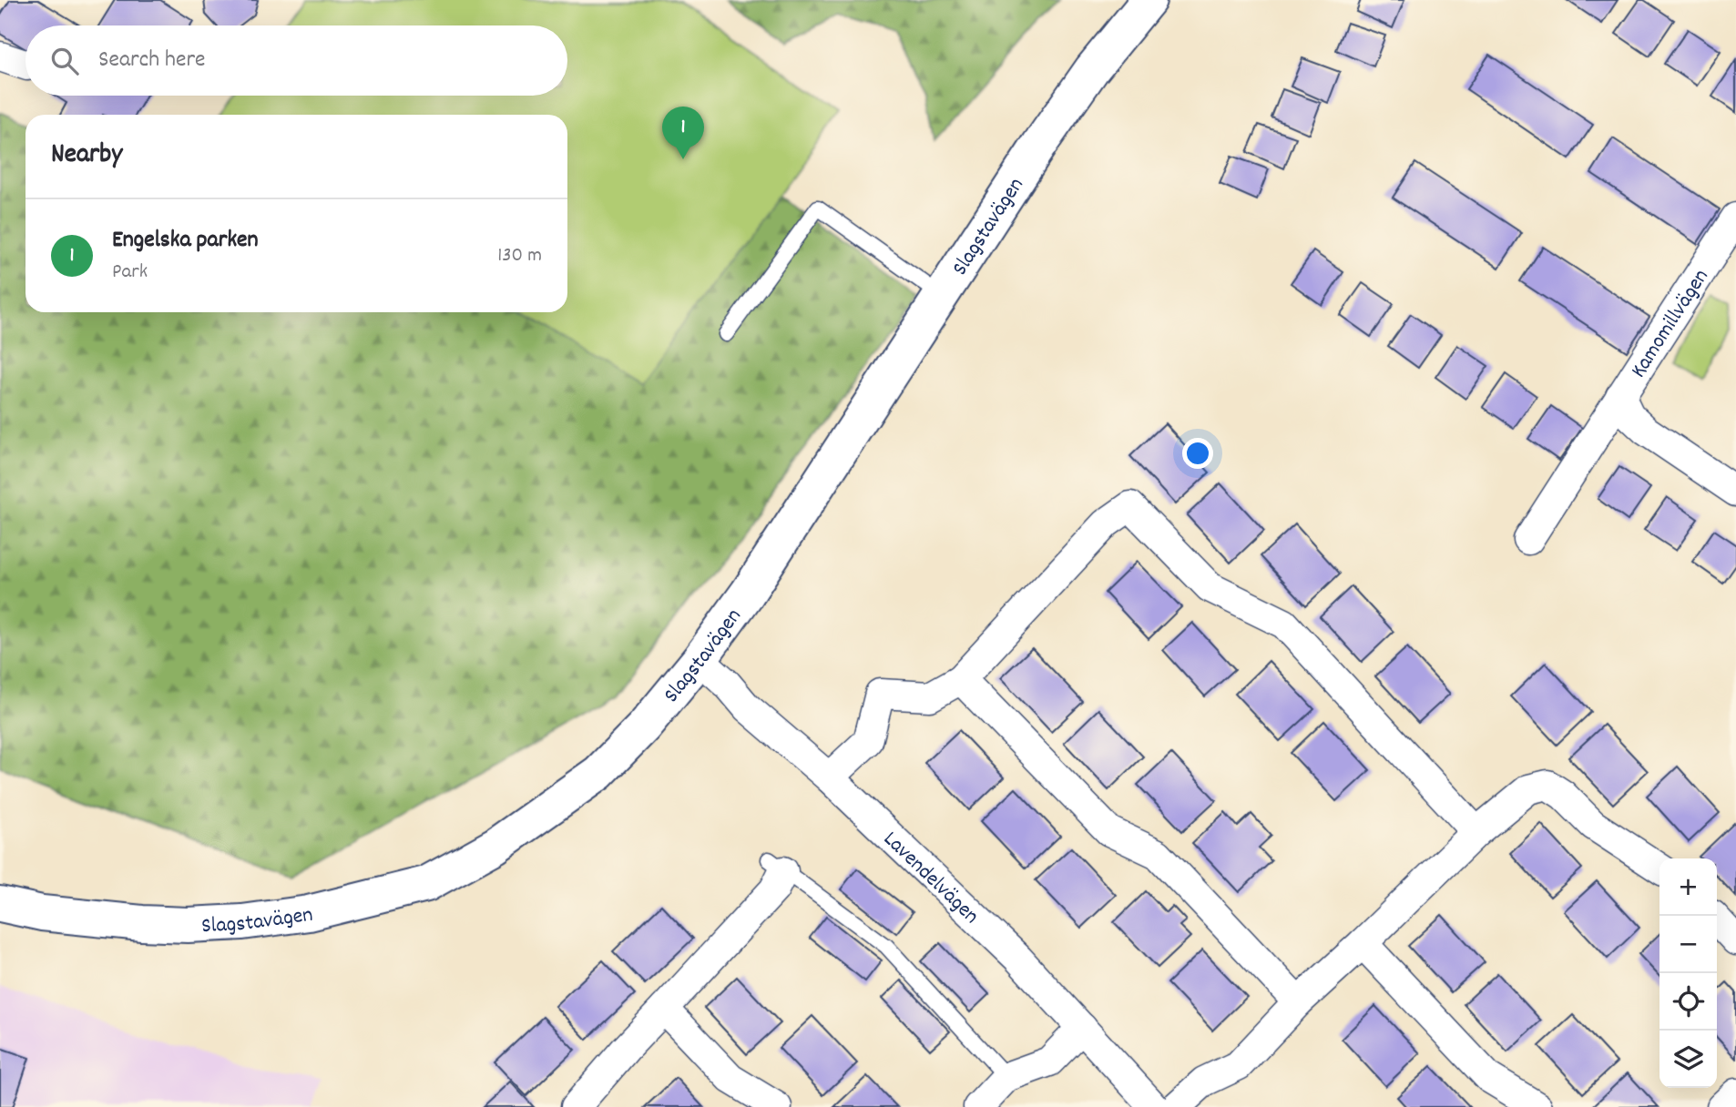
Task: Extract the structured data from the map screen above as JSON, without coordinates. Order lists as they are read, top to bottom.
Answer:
{
  "streets": {
    "street": ["Slagstavägen", "Kamomillvägen", "Lavendelvägen"]
  },
  "crossings": [
    ["Slagstavägen", "Lavendelvägen"]
  ],
  "page": {
    "search": "Search here",
    "pins": "1",
    "heading": "Nearby",
    "list": [
      {
        "mark": "1",
        "name": "Engelska parken",
        "note": "Park",
        "value": "130 m"
      }
    ],
    "map_buttons": ["+", "−"]
  }
}
